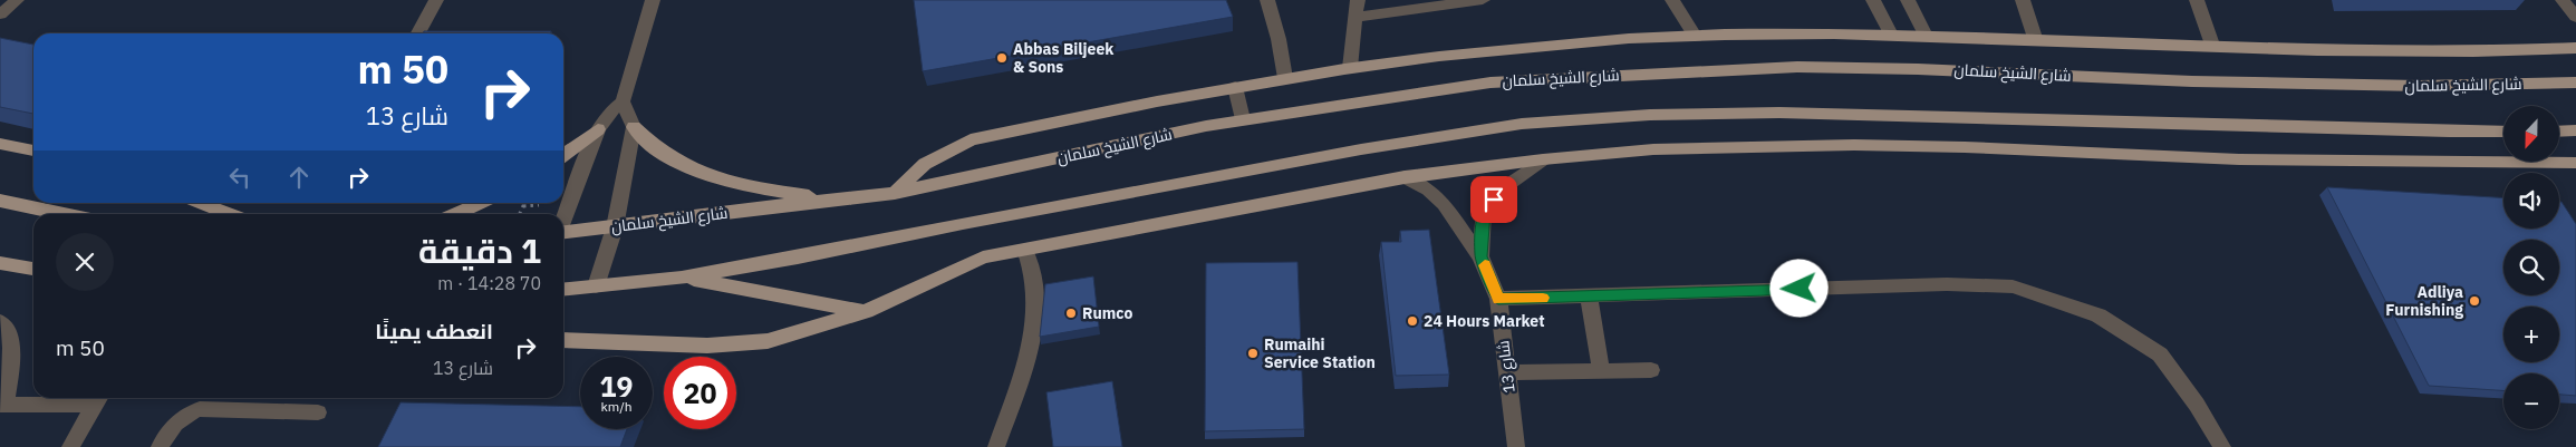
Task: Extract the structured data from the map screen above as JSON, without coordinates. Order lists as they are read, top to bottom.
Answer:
{
  "streets": {
    "main road": ["شارع الشيخ سلمان"],
    "street": ["شارع 13"]
  },
  "places": [
    "Abbas Biljeek & Sons",
    "Adliya Furnishing",
    "Rumco",
    "24 Hours Market",
    "Rumaihi Service Station"
  ],
  "north": "bottom",
  "page": {
    "turn": ["50 m", "شارع 13"],
    "map_buttons": ["+", "−"],
    "heading": ["1 دقيقة", "70 m · 14:28"],
    "list": [
      {
        "name": "انعطف يمينًا",
        "note": "شارع 13",
        "value": "50 m"
      }
    ],
    "speed": "19 km/h",
    "limit": "20"
  }
}
